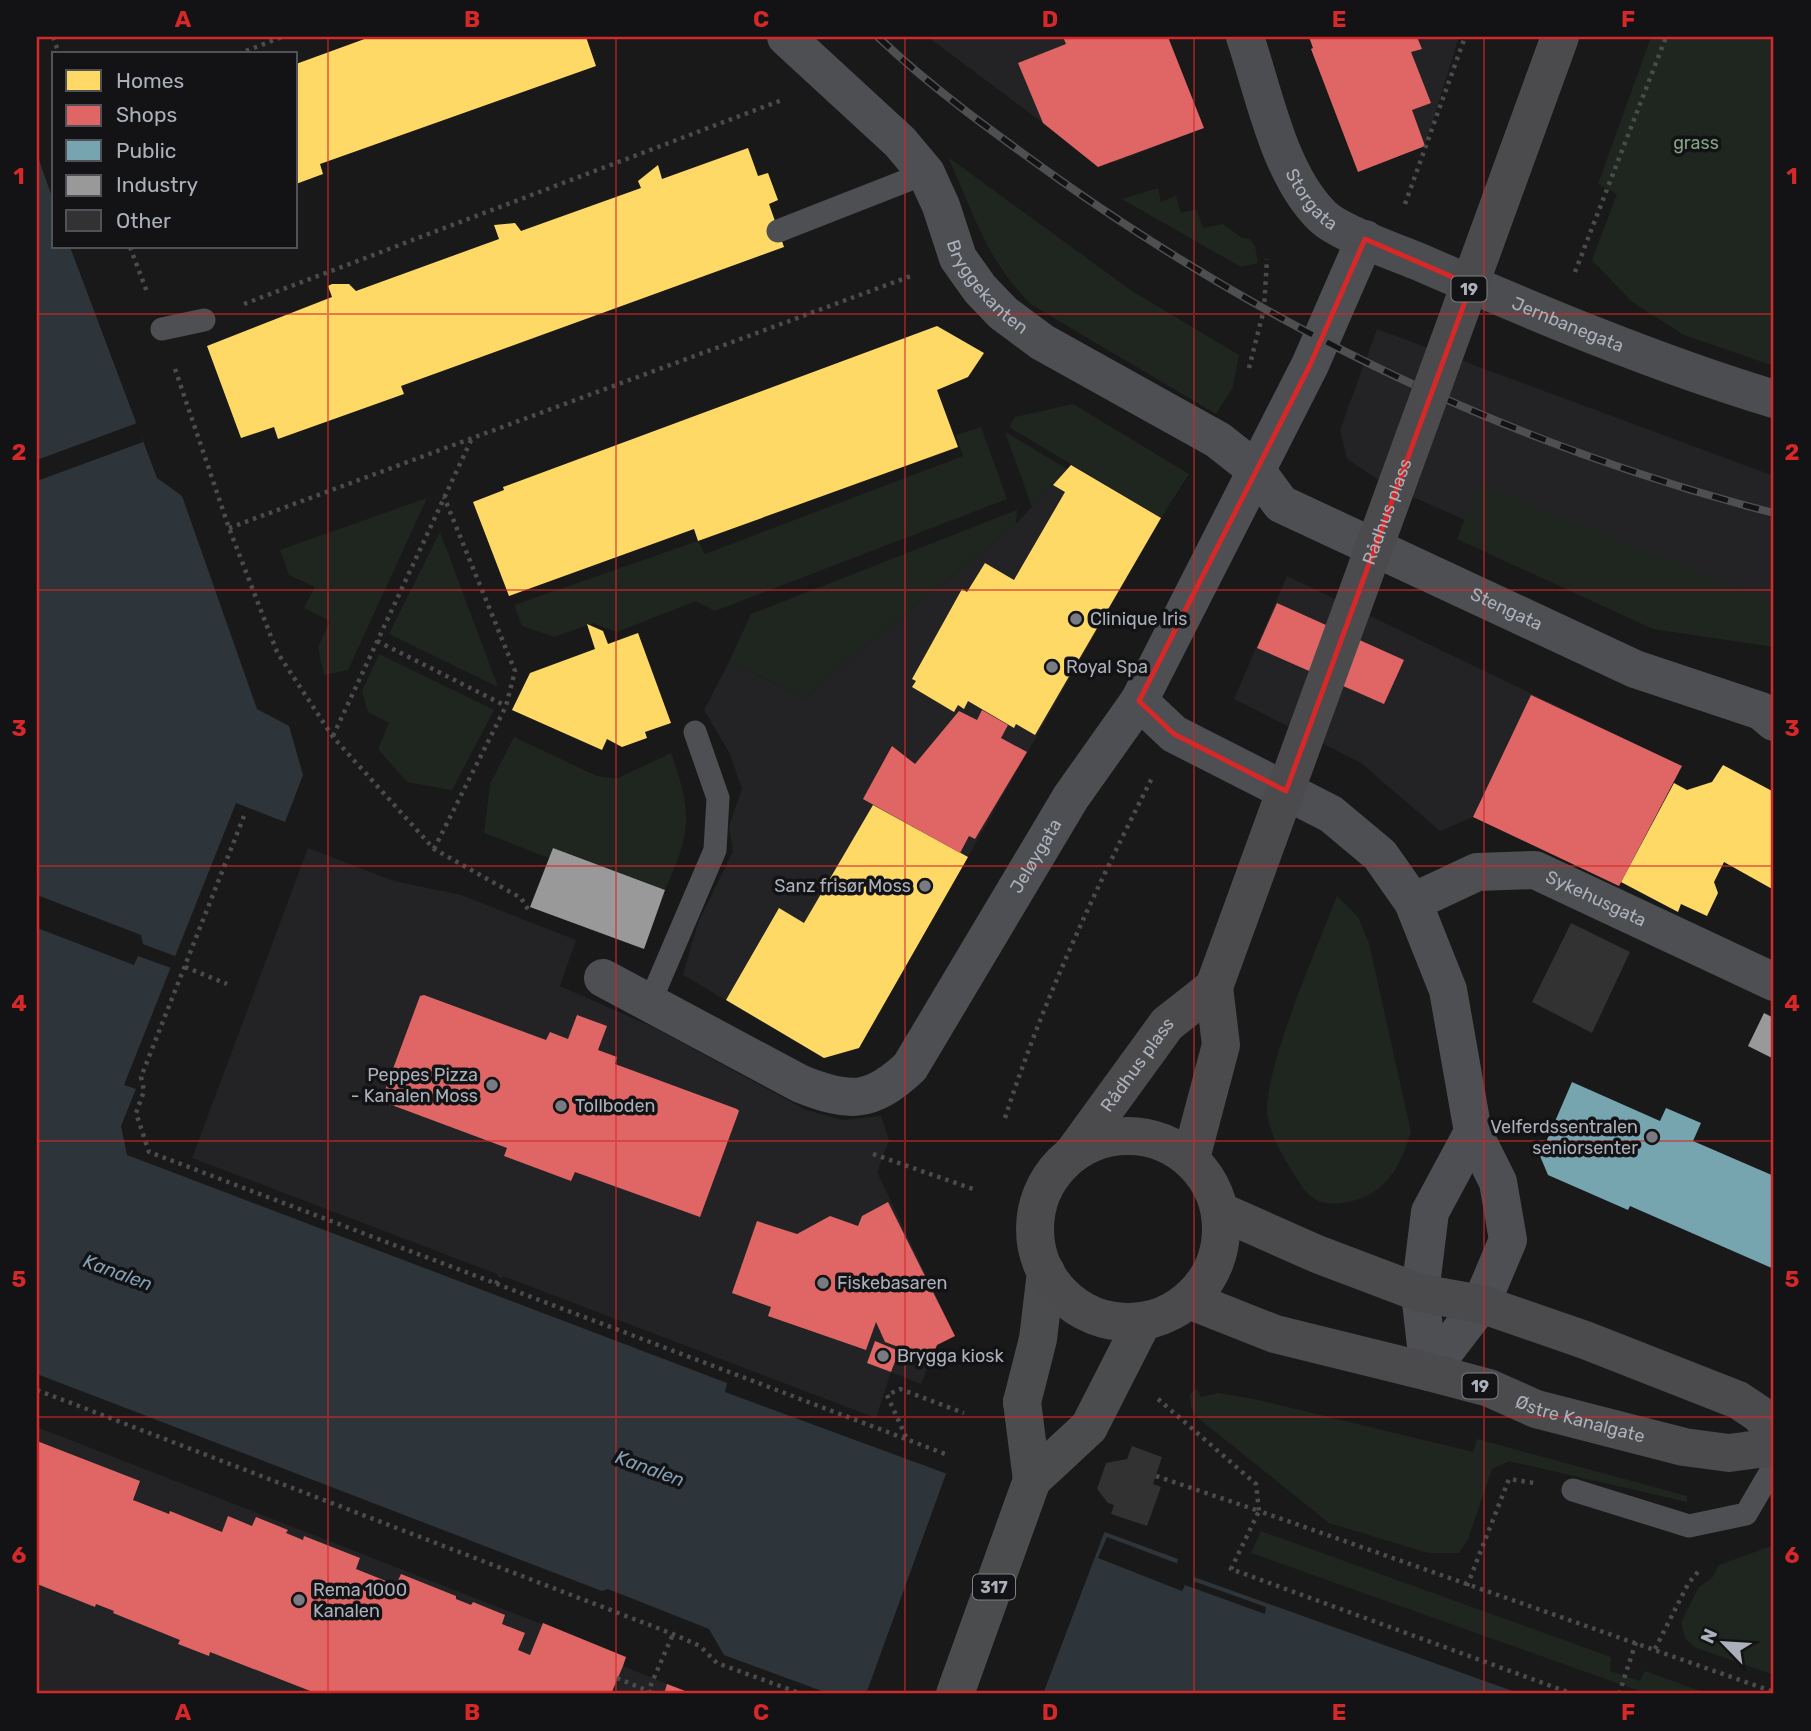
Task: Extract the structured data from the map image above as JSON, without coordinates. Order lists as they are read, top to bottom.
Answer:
{
  "streets": {
    "highway": ["19", "Rådhus plass", "Østre Kanalgate"],
    "main road": ["317"],
    "street": [
      "Storgata",
      "Bryggekanten",
      "Jernbanegata",
      "Stengata",
      "Jeløygata",
      "Sykehusgata"
    ]
  },
  "crossings": [
    ["Storgata", "Jernbanegata"],
    ["Storgata", "Jeløygata"],
    ["Bryggekanten", "Stengata"],
    ["Bryggekanten", "Jeløygata"],
    ["Jernbanegata", "Jeløygata"],
    ["Rådhus plass", "Østre Kanalgate"],
    ["Rådhus plass", "317"],
    ["Stengata", "Jeløygata"],
    ["Østre Kanalgate", "317"]
  ],
  "water": ["Kanalen"],
  "parks": ["grass"],
  "places": [
    "Clinique Iris",
    "Royal Spa",
    "Sanz frisør Moss",
    "Peppes Pizza - Kanalen Moss",
    "Tollboden",
    "Velferdssentralen seniorsenter",
    "Fiskebasaren",
    "Brygga kiosk",
    "Rema 1000 Kanalen"
  ],
  "legend": [
    "Homes",
    "Shops",
    "Public",
    "Industry",
    "Other"
  ],
  "north": "top left",
  "grid": {
    "columns": [
      "A",
      "B",
      "C",
      "D",
      "E",
      "F"
    ],
    "rows": [
      "1",
      "2",
      "3",
      "4",
      "5",
      "6"
    ]
  }
}
